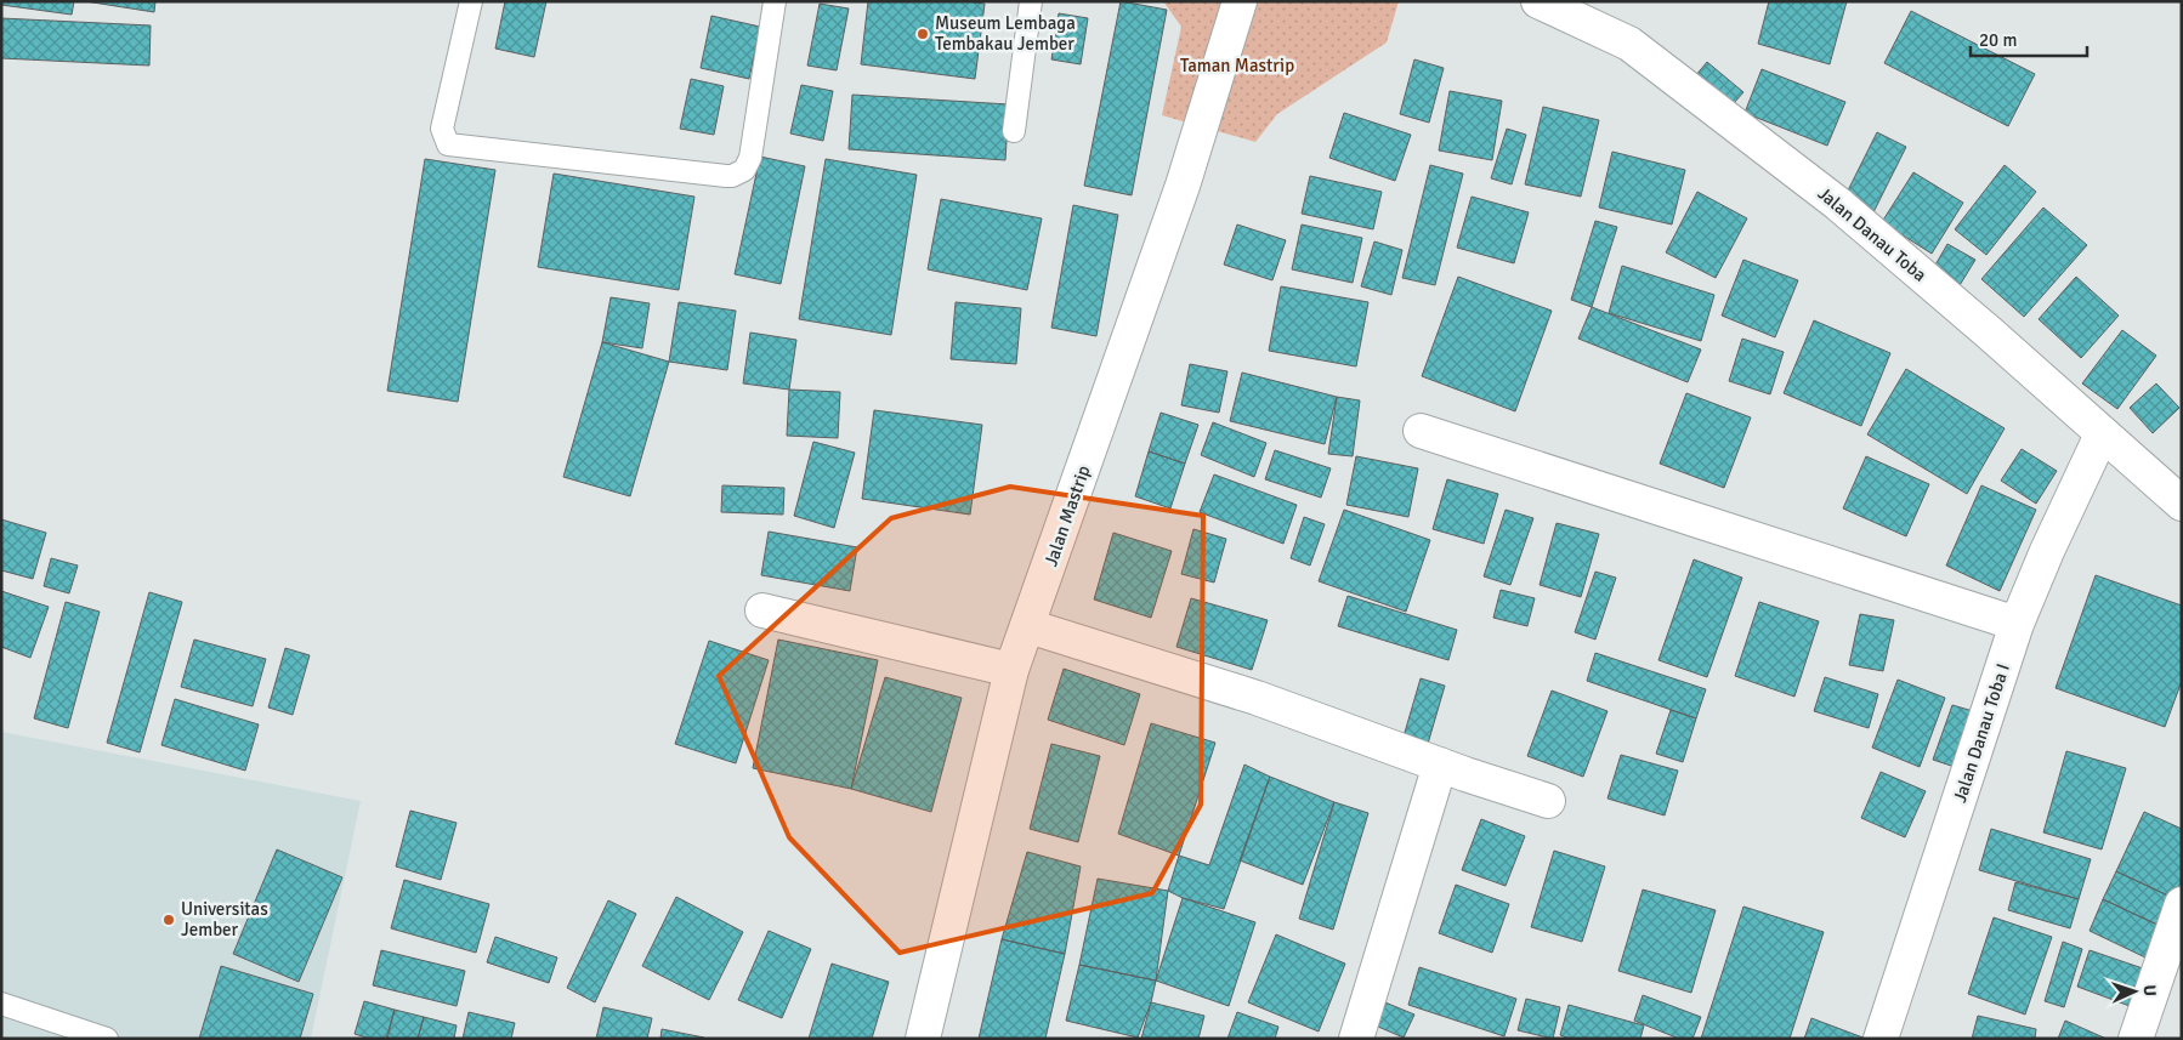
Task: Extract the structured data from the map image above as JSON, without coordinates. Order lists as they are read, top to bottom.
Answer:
{
  "streets": {
    "street": ["Jalan Danau Toba", "Jalan Mastrip", "Jalan Danau Toba I"]
  },
  "crossings": [
    ["Jalan Danau Toba", "Jalan Danau Toba I"]
  ],
  "parks": ["Taman Mastrip"],
  "places": ["Museum Lembaga Tembakau Jember", "Universitas Jember"],
  "scale_bar": "20 m",
  "north": "right"
}
